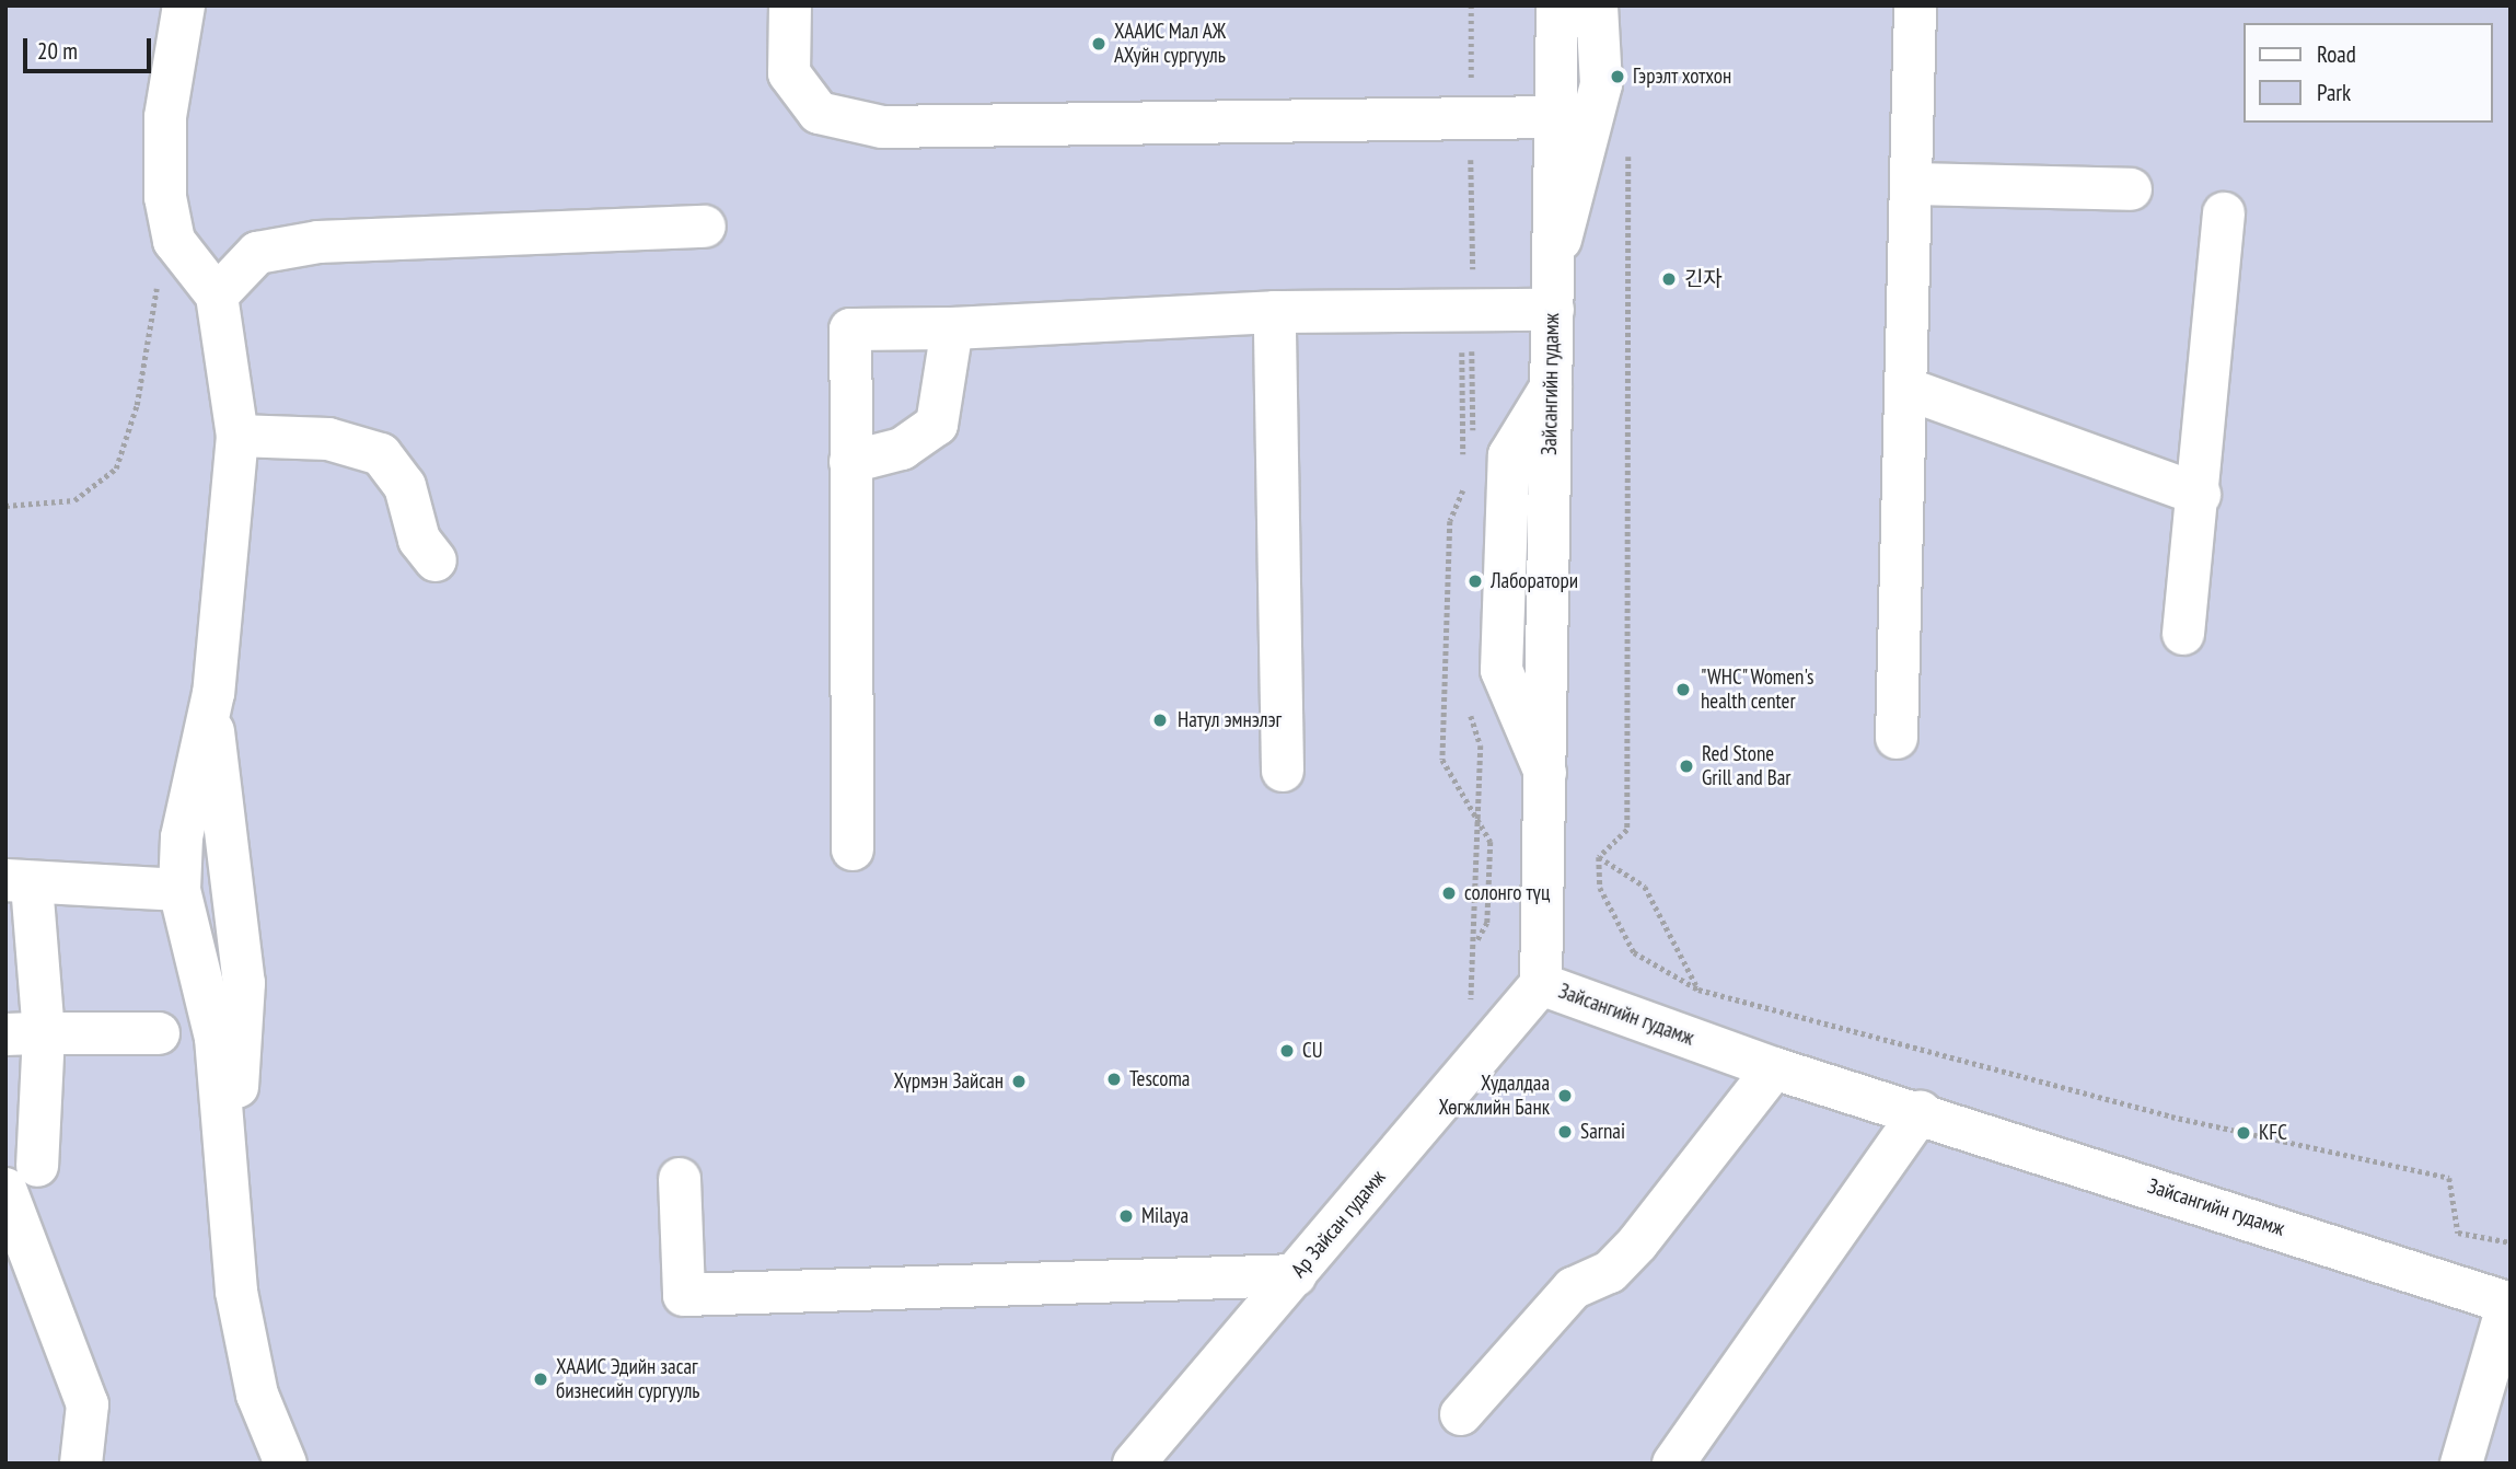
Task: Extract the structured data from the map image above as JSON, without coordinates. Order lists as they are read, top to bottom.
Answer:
{
  "streets": {
    "street": ["Зайсангийн гудамж", "Ар Зайсан гудамж"]
  },
  "crossings": [
    ["Зайсангийн гудамж", "Ар Зайсан гудамж"]
  ],
  "places": [
    "ХААИС Мал АЖ АХуйн сургууль",
    "Гэрэлт хотхон",
    "긴자",
    "Лаборатори",
    "\"WHC\" Women's health center",
    "Натул эмнэлэг",
    "Red Stone Grill and Bar",
    "солонго түц",
    "CU",
    "Tescoma",
    "Хүрмэн Зайсан",
    "Худалдаа Хөгжлийн Банк",
    "Sarnai",
    "KFC",
    "Milaya",
    "ХААИС Эдийн засаг бизнесийн сургууль"
  ],
  "legend": ["Road", "Park"],
  "scale_bar": "20 m"
}
